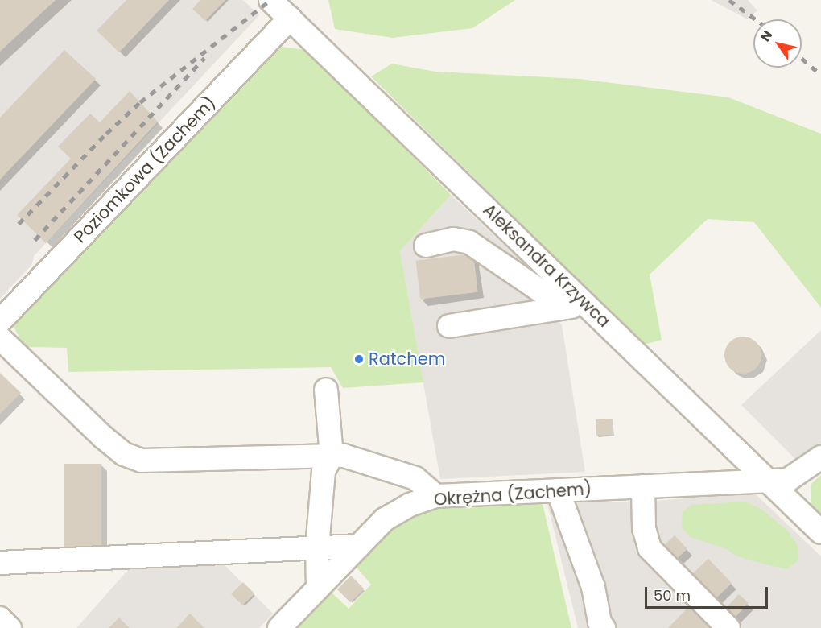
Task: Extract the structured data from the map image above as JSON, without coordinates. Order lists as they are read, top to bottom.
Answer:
{
  "streets": {
    "street": ["Poziomkowa (Zachem)", "Aleksandra Krzywca", "Okrężna (Zachem)"]
  },
  "crossings": [
    ["Poziomkowa (Zachem)", "Aleksandra Krzywca"],
    ["Aleksandra Krzywca", "Okrężna (Zachem)"]
  ],
  "places": ["Ratchem"],
  "scale_bar": "50 m",
  "north": "top left"
}
